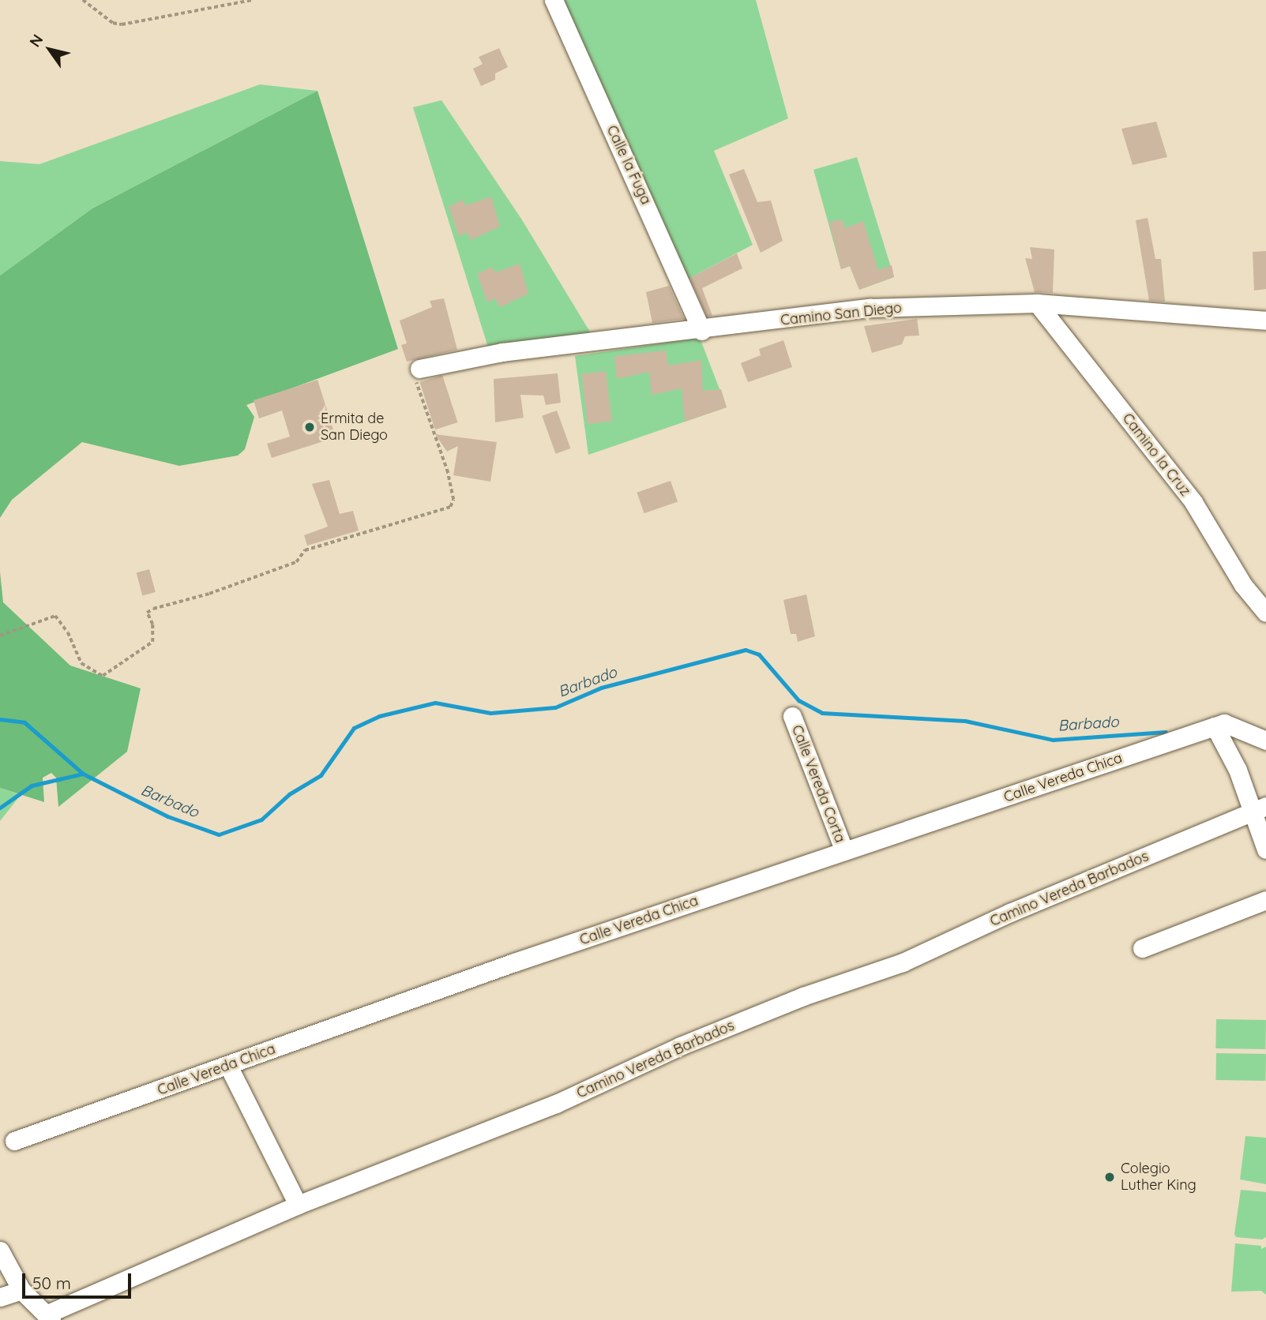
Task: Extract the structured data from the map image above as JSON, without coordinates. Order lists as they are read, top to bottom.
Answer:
{
  "streets": {
    "street": [
      "Calle la Fuga",
      "Camino San Diego",
      "Camino la Cruz",
      "Calle Vereda Chica",
      "Calle Vereda Corta",
      "Camino Vereda Barbados"
    ]
  },
  "crossings": [
    ["Calle la Fuga", "Camino San Diego"],
    ["Camino San Diego", "Camino la Cruz"],
    ["Calle Vereda Chica", "Calle Vereda Corta"]
  ],
  "water": ["Barbado"],
  "places": ["Ermita de San Diego", "Colegio Luther King"],
  "scale_bar": "50 m",
  "north": "top left"
}
